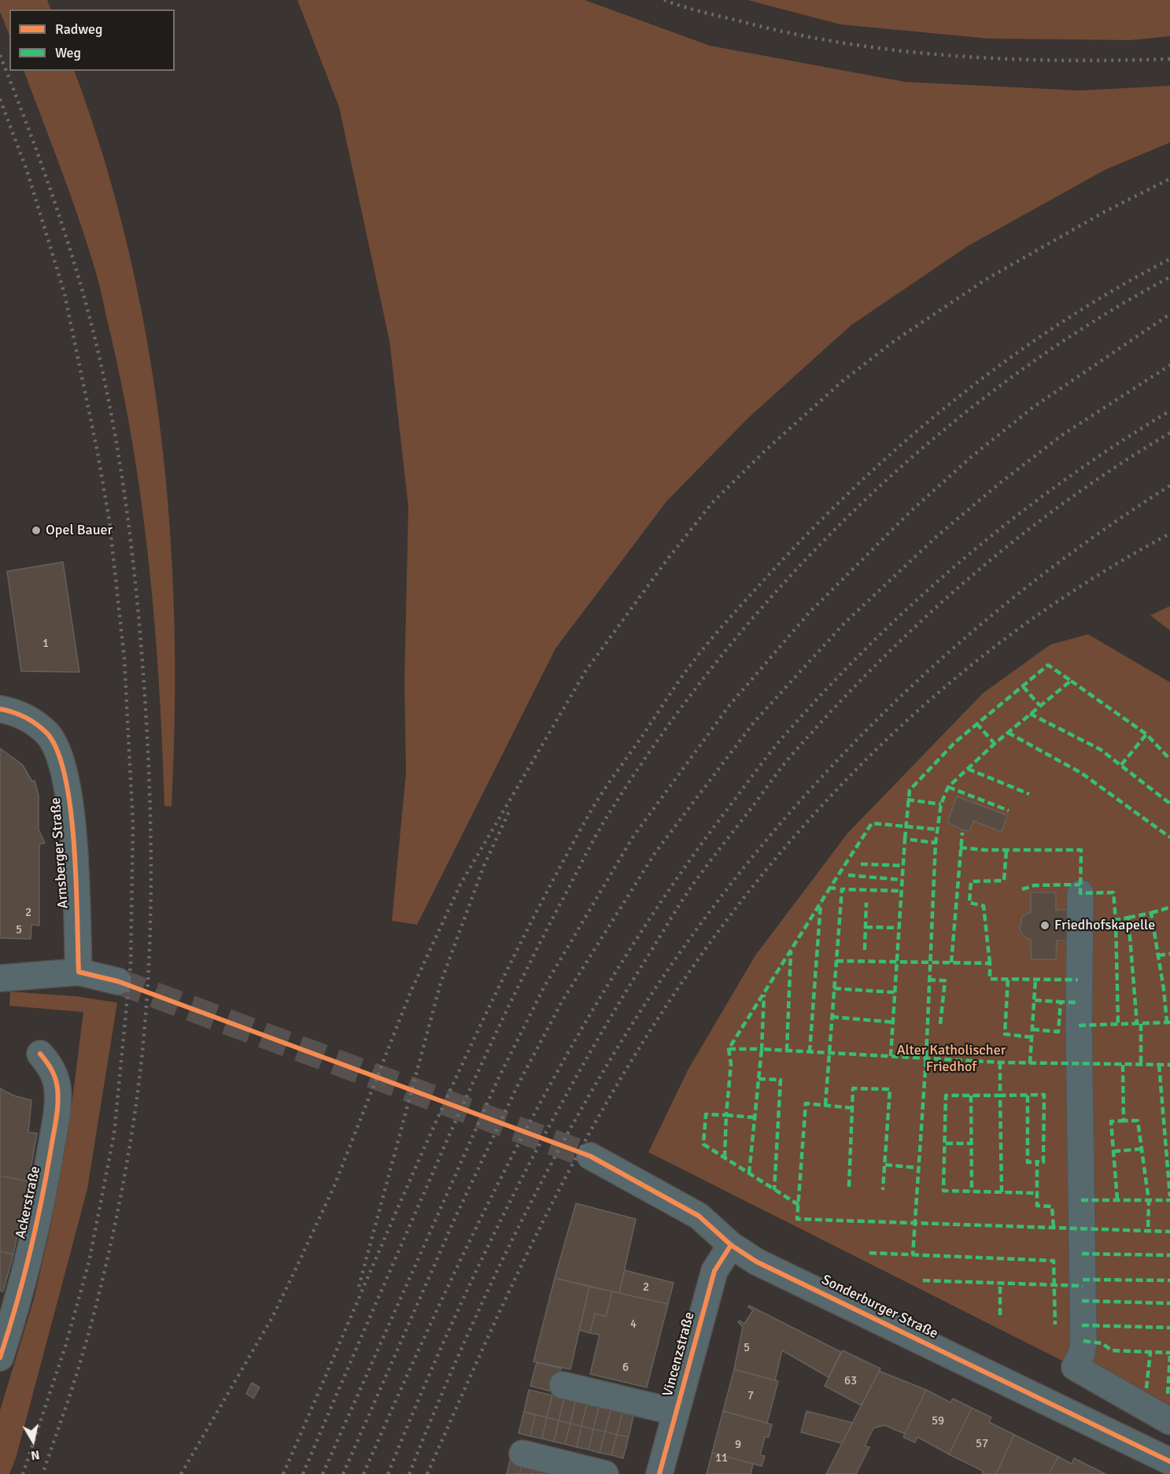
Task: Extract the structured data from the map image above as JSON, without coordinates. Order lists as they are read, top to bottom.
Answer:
{
  "streets": {
    "street": [
      "Arnsberger Straße",
      "Ackerstraße",
      "Sonderburger Straße",
      "Vincenzstraße"
    ]
  },
  "crossings": [
    ["Sonderburger Straße", "Vincenzstraße"]
  ],
  "parks": ["Alter Katholischer Friedhof"],
  "places": ["Opel Bauer", "Friedhofskapelle"],
  "house_numbers": [
    "1",
    "2",
    "5",
    "2",
    "4",
    "5",
    "6",
    "63",
    "7",
    "59",
    "57",
    "9",
    "11"
  ],
  "legend": ["Radweg", "Weg"],
  "north": "bottom"
}
